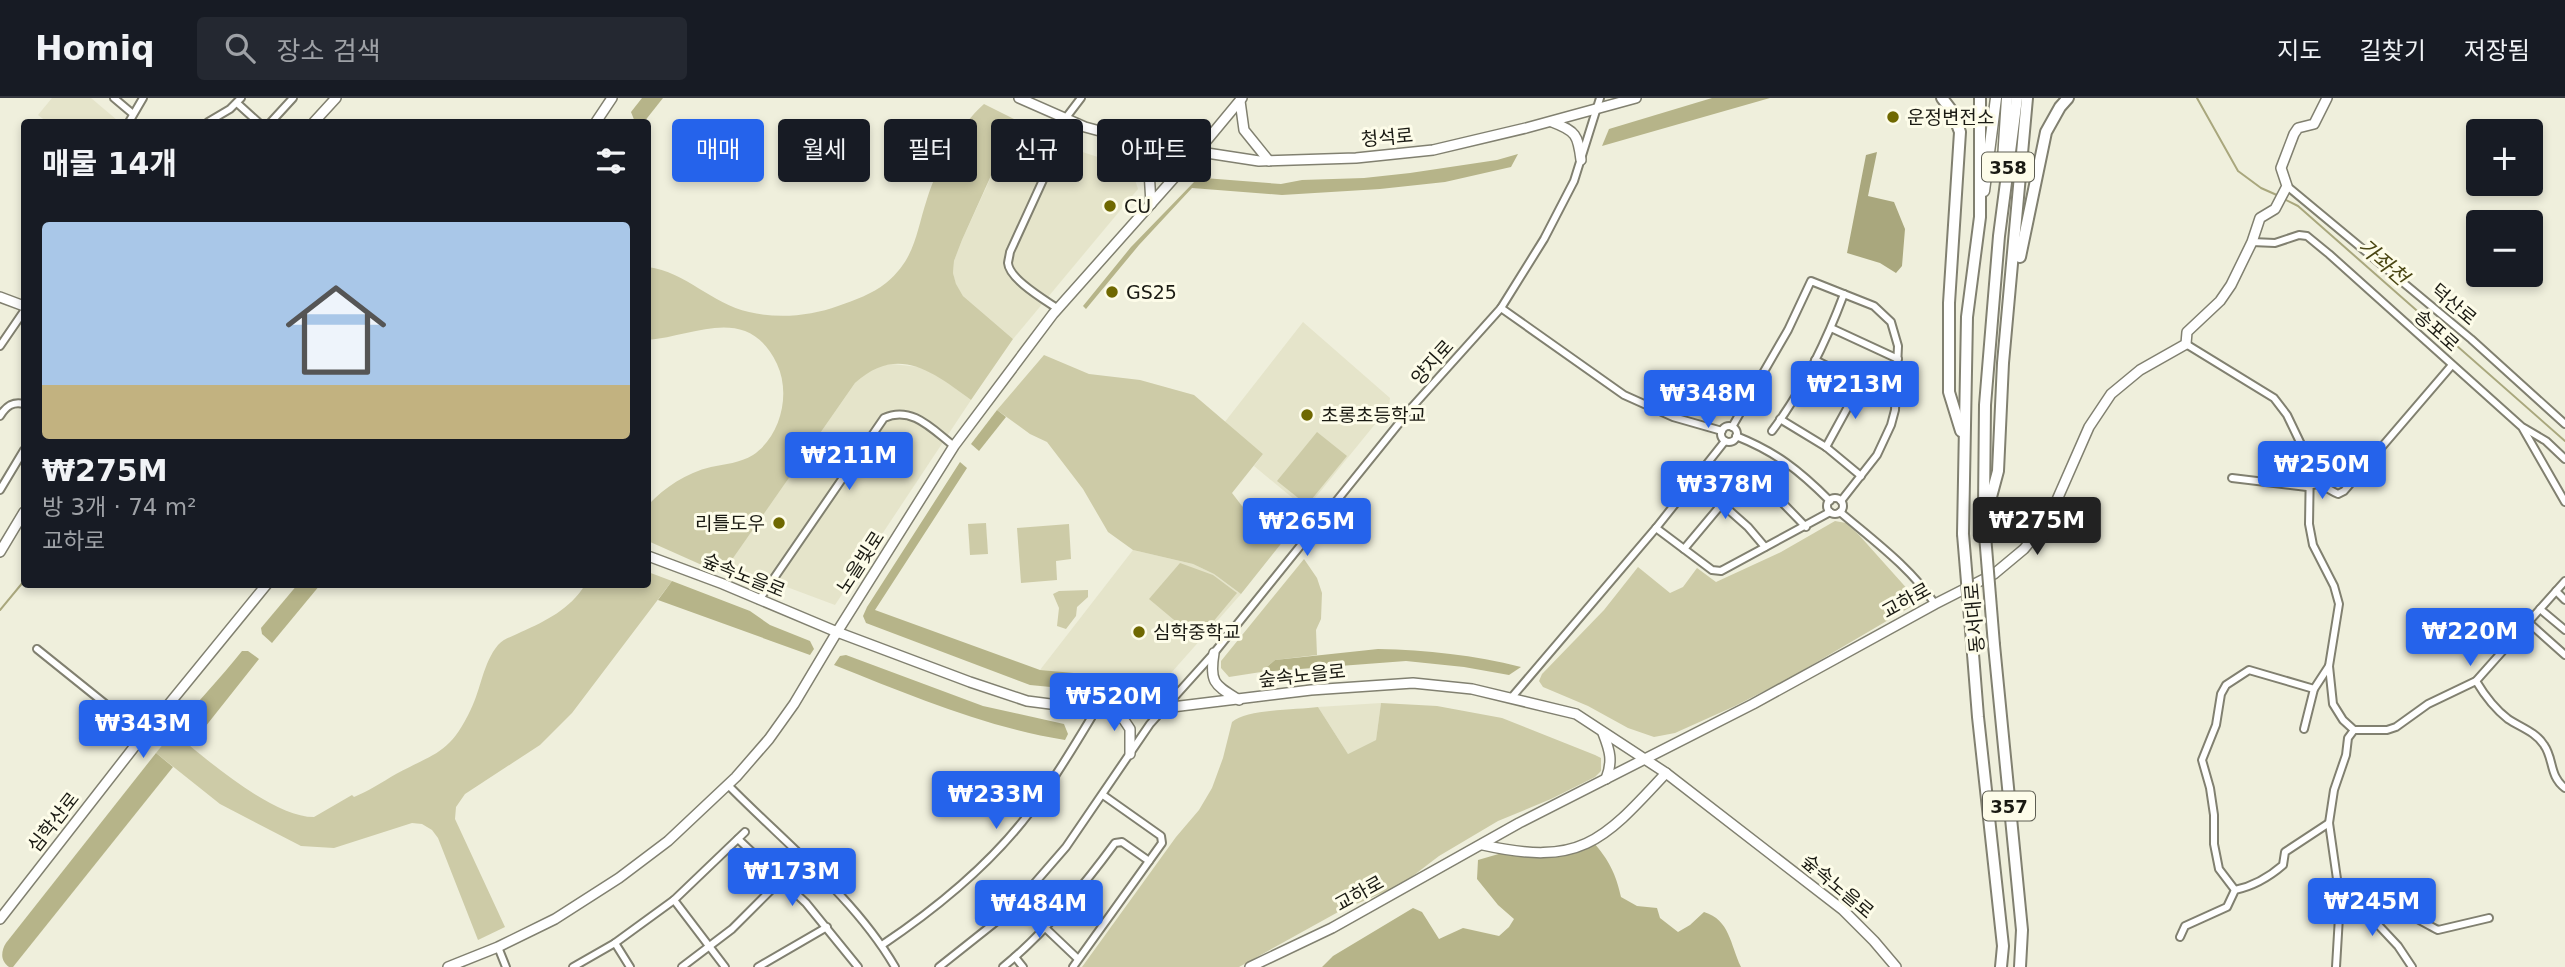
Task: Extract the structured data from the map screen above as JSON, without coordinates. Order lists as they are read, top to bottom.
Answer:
{
  "streets": {
    "highway": ["358", "동서대로", "357"],
    "street": [
      "청석로",
      "덕산로",
      "송포로",
      "양지로",
      "노을빛로",
      "숲속노을로",
      "교하로",
      "심학산로"
    ]
  },
  "crossings": [
    ["청석로", "양지로"],
    ["덕산로", "교하로"],
    ["송포로", "교하로"],
    ["양지로", "숲속노을로"],
    ["노을빛로", "숲속노을로"],
    ["숲속노을로", "교하로"],
    ["동서대로", "357"]
  ],
  "water": ["가좌천"],
  "places": [
    "운정변전소",
    "CU",
    "GS25",
    "초롱초등학교",
    "리틀도우",
    "심학중학교"
  ],
  "page": {
    "header": "Homiq",
    "search": "장소 검색",
    "nav": ["지도", "길찾기", "저장됨"],
    "map_buttons": ["+", "−"],
    "chip": [
      "매매",
      "월세",
      "필터",
      "신규",
      "아파트"
    ],
    "heading": "매물 14개",
    "list": [
      {
        "name": "₩275M",
        "note": "방 3개 · 74 m² · 교하로"
      }
    ],
    "price": [
      "₩213M",
      "₩348M",
      "₩211M",
      "₩250M",
      "₩378M",
      "₩275M",
      "₩265M",
      "₩220M",
      "₩520M",
      "₩343M",
      "₩233M",
      "₩173M",
      "₩245M",
      "₩484M"
    ]
  }
}
